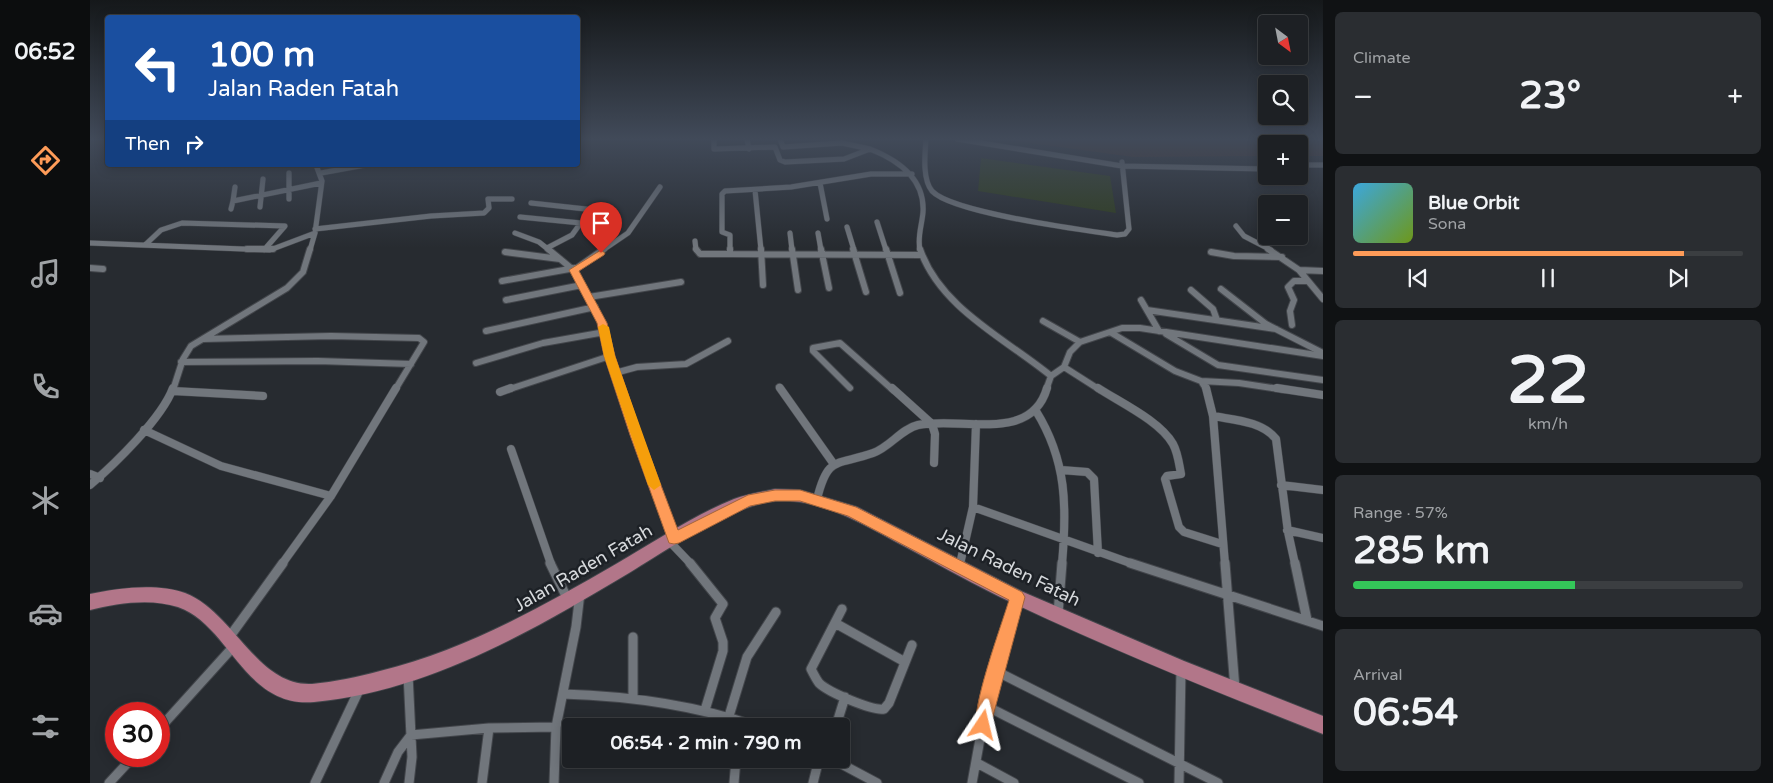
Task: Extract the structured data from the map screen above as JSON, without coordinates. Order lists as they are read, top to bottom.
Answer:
{
  "streets": {
    "highway": ["Jalan Raden Fatah"]
  },
  "north": "bottom right",
  "page": {
    "tabs": "06:52",
    "tile": [
      "Climate",
      ["22", "km/h"],
      ["Range · 57%", "285 km"],
      ["Arrival", "06:54"]
    ],
    "map_buttons": ["+", "−"],
    "turn": ["100 m", "Jalan Raden Fatah"],
    "heat": ["−", "23°", "+"],
    "then": "Then",
    "song": ["Blue Orbit", "Sona"],
    "limit": "30",
    "trip": "06:54 · 2 min · 790 m"
  }
}
